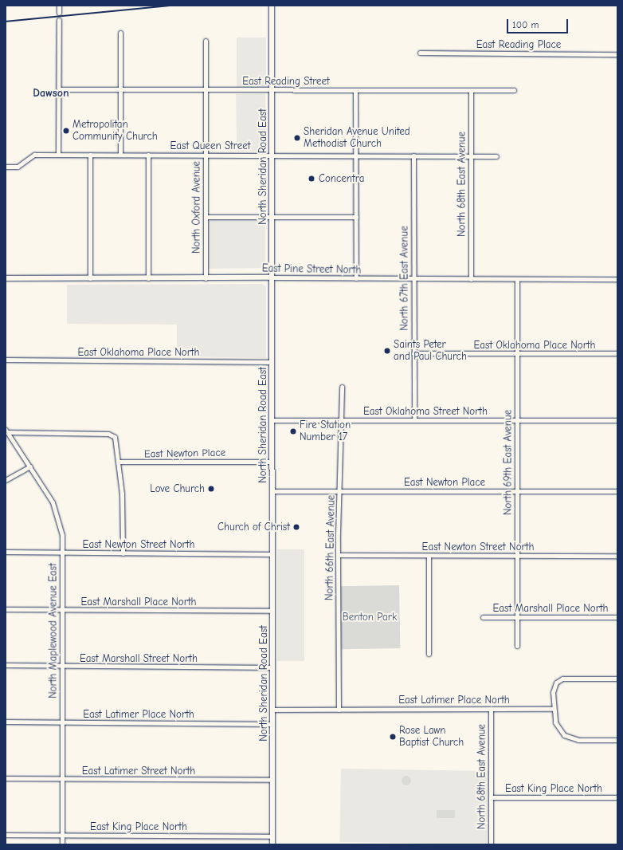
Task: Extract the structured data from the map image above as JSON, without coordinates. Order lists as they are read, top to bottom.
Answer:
{
  "streets": {
    "main road": ["North Sheridan Road East", "East Pine Street North"],
    "street": [
      "East Reading Place",
      "East Reading Street",
      "East Queen Street",
      "North 68th East Avenue",
      "North Oxford Avenue",
      "North 67th East Avenue",
      "East Oklahoma Place North",
      "East Oklahoma Street North",
      "East Newton Place",
      "North 69th East Avenue",
      "East Newton Street North",
      "North 66th East Avenue",
      "East Marshall Place North",
      "North Maplewood Avenue East",
      "East Marshall Street North",
      "East Latimer Place North",
      "East Latimer Street North",
      "East King Place North"
    ]
  },
  "crossings": [
    ["East Reading Street", "North Sheridan Road East"],
    ["East Reading Street", "North 68th East Avenue"],
    ["East Reading Street", "North Oxford Avenue"],
    ["East Queen Street", "North Sheridan Road East"],
    ["East Queen Street", "North 68th East Avenue"],
    ["East Queen Street", "North Oxford Avenue"],
    ["East Queen Street", "North 67th East Avenue"],
    ["North Sheridan Road East", "East Pine Street North"],
    ["North Sheridan Road East", "East Oklahoma Place North"],
    ["North Sheridan Road East", "East Oklahoma Street North"],
    ["North Sheridan Road East", "East Newton Place"],
    ["North Sheridan Road East", "East Newton Street North"],
    ["North Sheridan Road East", "East Marshall Place North"],
    ["North Sheridan Road East", "East Marshall Street North"],
    ["North Sheridan Road East", "East Latimer Place North"],
    ["North Sheridan Road East", "East Latimer Street North"],
    ["North Sheridan Road East", "East King Place North"],
    ["North 68th East Avenue", "East Pine Street North"],
    ["North 68th East Avenue", "East Latimer Place North"],
    ["North 68th East Avenue", "East King Place North"],
    ["North Oxford Avenue", "East Pine Street North"],
    ["East Pine Street North", "North 67th East Avenue"],
    ["East Pine Street North", "North 69th East Avenue"],
    ["North 67th East Avenue", "East Oklahoma Place North"],
    ["North 67th East Avenue", "East Oklahoma Street North"],
    ["East Oklahoma Place North", "North 69th East Avenue"],
    ["East Oklahoma Street North", "North 69th East Avenue"],
    ["East Oklahoma Street North", "North 66th East Avenue"],
    ["East Newton Place", "North 69th East Avenue"],
    ["East Newton Place", "North 66th East Avenue"],
    ["North 69th East Avenue", "East Newton Street North"],
    ["North 69th East Avenue", "East Marshall Place North"],
    ["East Newton Street North", "North 66th East Avenue"],
    ["East Newton Street North", "North Maplewood Avenue East"],
    ["North 66th East Avenue", "East Latimer Place North"],
    ["East Marshall Place North", "North Maplewood Avenue East"],
    ["North Maplewood Avenue East", "East Marshall Street North"],
    ["North Maplewood Avenue East", "East Latimer Place North"],
    ["North Maplewood Avenue East", "East Latimer Street North"],
    ["North Maplewood Avenue East", "East King Place North"]
  ],
  "districts": ["Dawson"],
  "parks": ["Benton Park"],
  "places": [
    "Metropolitan Community Church",
    "Sheridan Avenue United Methodist Church",
    "Concentra",
    "Saints Peter and Paul Church",
    "Fire Station Number 17",
    "Love Church",
    "Church of Christ",
    "Rose Lawn Baptist Church"
  ],
  "scale_bar": "100 m"
}
